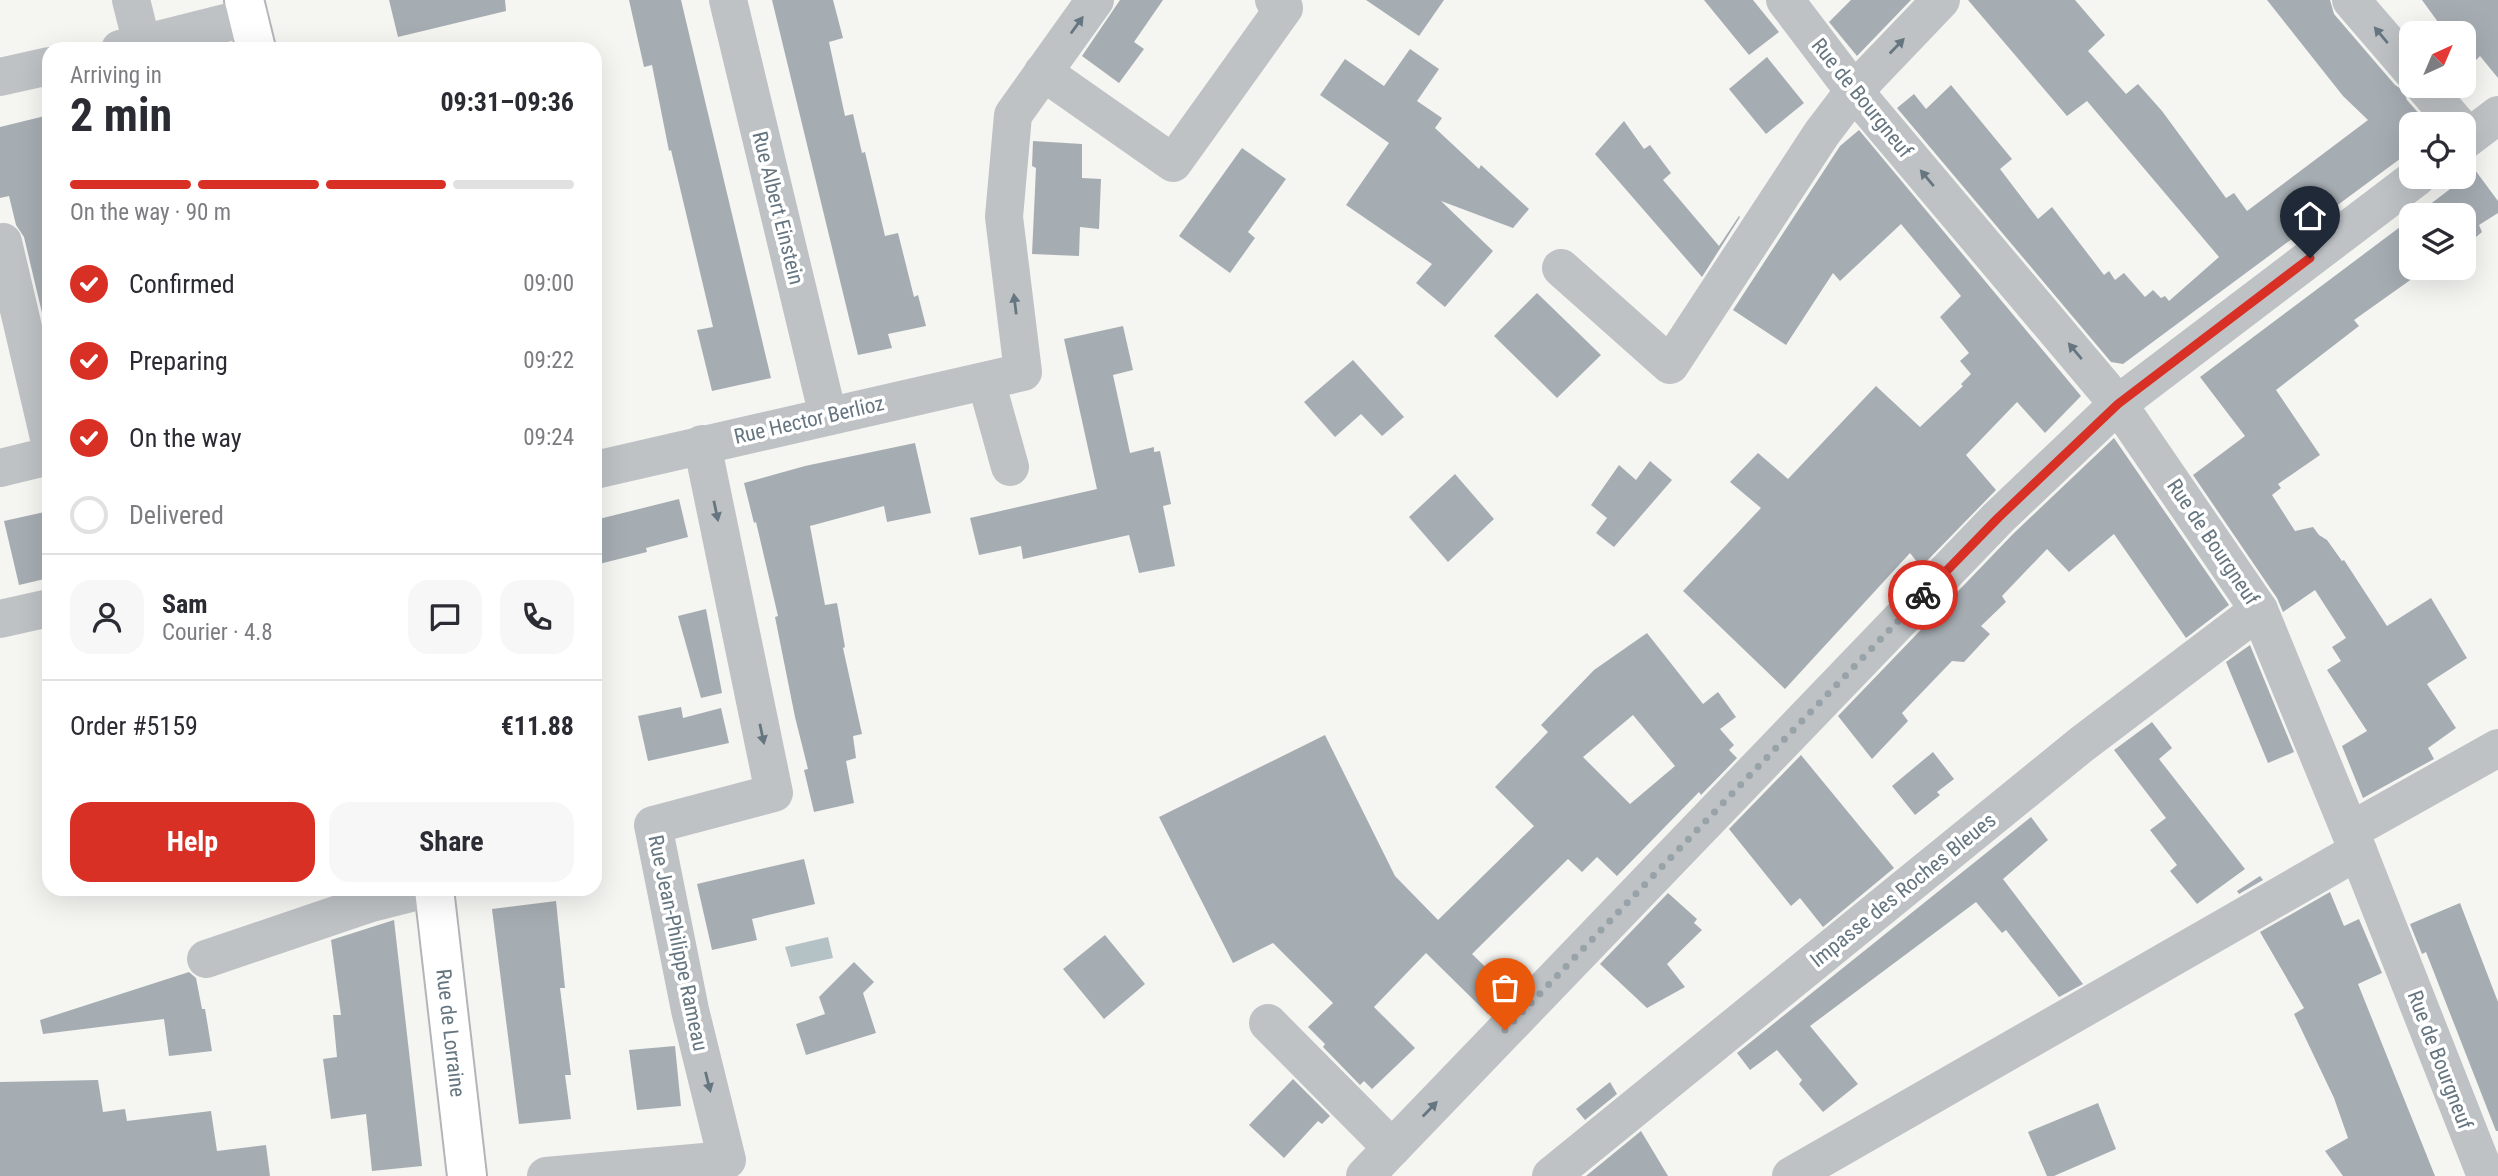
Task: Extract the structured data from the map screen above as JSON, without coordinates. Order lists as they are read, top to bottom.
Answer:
{
  "streets": {
    "main road": ["Rue de Lorraine"],
    "street": [
      "Rue de Bourgneuf",
      "Rue Albert Einstein",
      "Rue Hector Berlioz",
      "Impasse des Roches Bleues",
      "Rue Jean-Philippe Rameau"
    ]
  },
  "crossings": [
    ["Rue de Bourgneuf", "Impasse des Roches Bleues"],
    ["Rue Albert Einstein", "Rue Hector Berlioz"],
    ["Rue Hector Berlioz", "Rue Jean-Philippe Rameau"]
  ],
  "one_way": ["Rue Hector Berlioz"],
  "north": "top right",
  "page": {
    "heading": ["2 min", "Arriving in", "09:31–09:36"],
    "panel": [
      "Sam",
      "Courier · 4.8",
      "Order #5159",
      "€11.88"
    ],
    "bar": "On the way · 90 m",
    "list": [
      ["Confirmed", "09:00"],
      ["Preparing", "09:22"],
      ["On the way", "09:24"],
      "Delivered"
    ],
    "buttons": ["Help", "Share"]
  }
}
